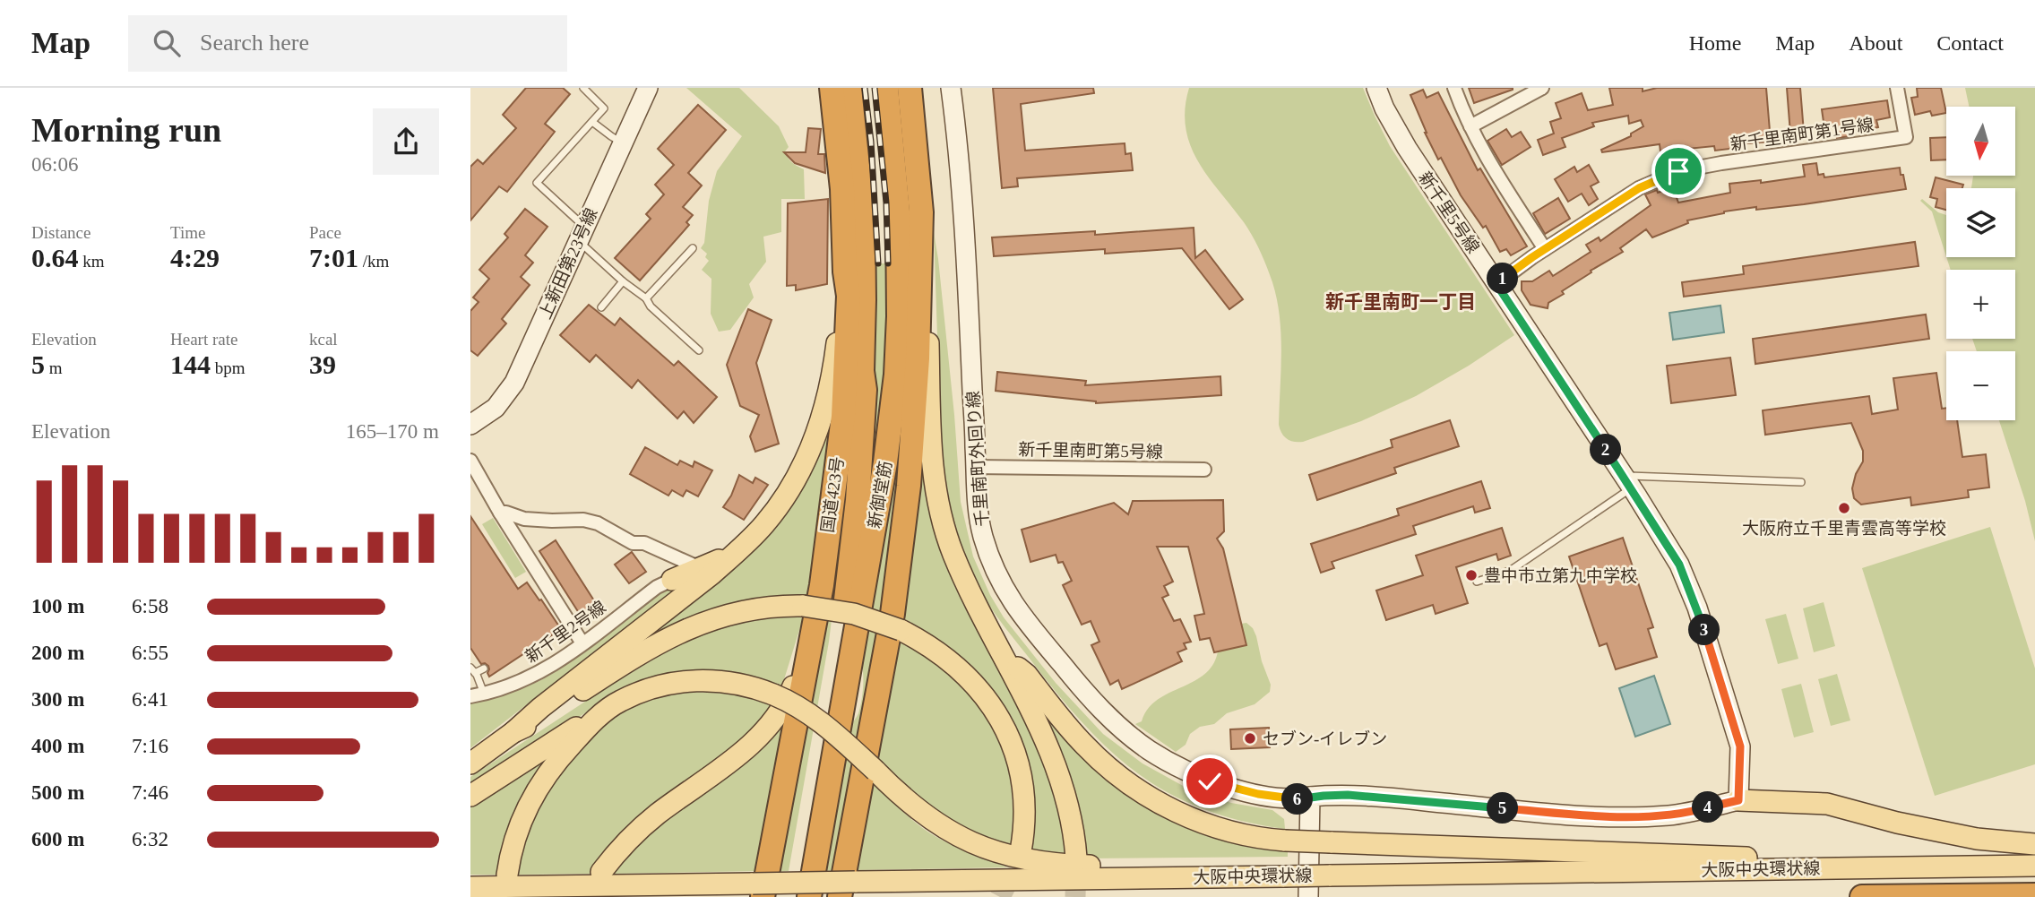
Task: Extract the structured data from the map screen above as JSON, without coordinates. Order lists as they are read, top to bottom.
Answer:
{
  "streets": {
    "highway": ["国道423号", "新御堂筋"],
    "main road": ["大阪中央環状線"],
    "street": [
      "新千里南町第1号線",
      "新千里5号線",
      "上新田第23号線",
      "新千里南町第5号線",
      "千里南町外回り線",
      "新千里2号線"
    ]
  },
  "crossings": [
    ["新千里南町第1号線", "新千里5号線"],
    ["新千里南町第5号線", "千里南町外回り線"],
    ["国道423号", "大阪中央環状線"]
  ],
  "districts": ["新千里南町一丁目"],
  "places": ["大阪府立千里青雲高等学校", "豊中市立第九中学校", "セブン-イレブン"],
  "north": "bottom",
  "page": {
    "header": "Map",
    "search": "Search here",
    "nav": [
      "Home",
      "Map",
      "About",
      "Contact"
    ],
    "heading": ["Morning run", "06:06"],
    "map_buttons": ["+", "−"],
    "stats": [
      ["Distance", "0.64 km"],
      ["Time", "4:29"],
      ["Pace", "7:01 /km"],
      ["Elevation", "5 m"],
      ["Heart rate", "144 bpm"],
      ["kcal", "39"]
    ],
    "pins": [
      "1",
      "2",
      "3",
      "6",
      "4",
      "5"
    ],
    "chart": ["Elevation", "165–170 m"],
    "list": [
      {
        "name": "100 m",
        "note": "6:58"
      },
      {
        "name": "200 m",
        "note": "6:55"
      },
      {
        "name": "300 m",
        "note": "6:41"
      },
      {
        "name": "400 m",
        "note": "7:16"
      },
      {
        "name": "500 m",
        "note": "7:46"
      },
      {
        "name": "600 m",
        "note": "6:32"
      }
    ]
  }
}
